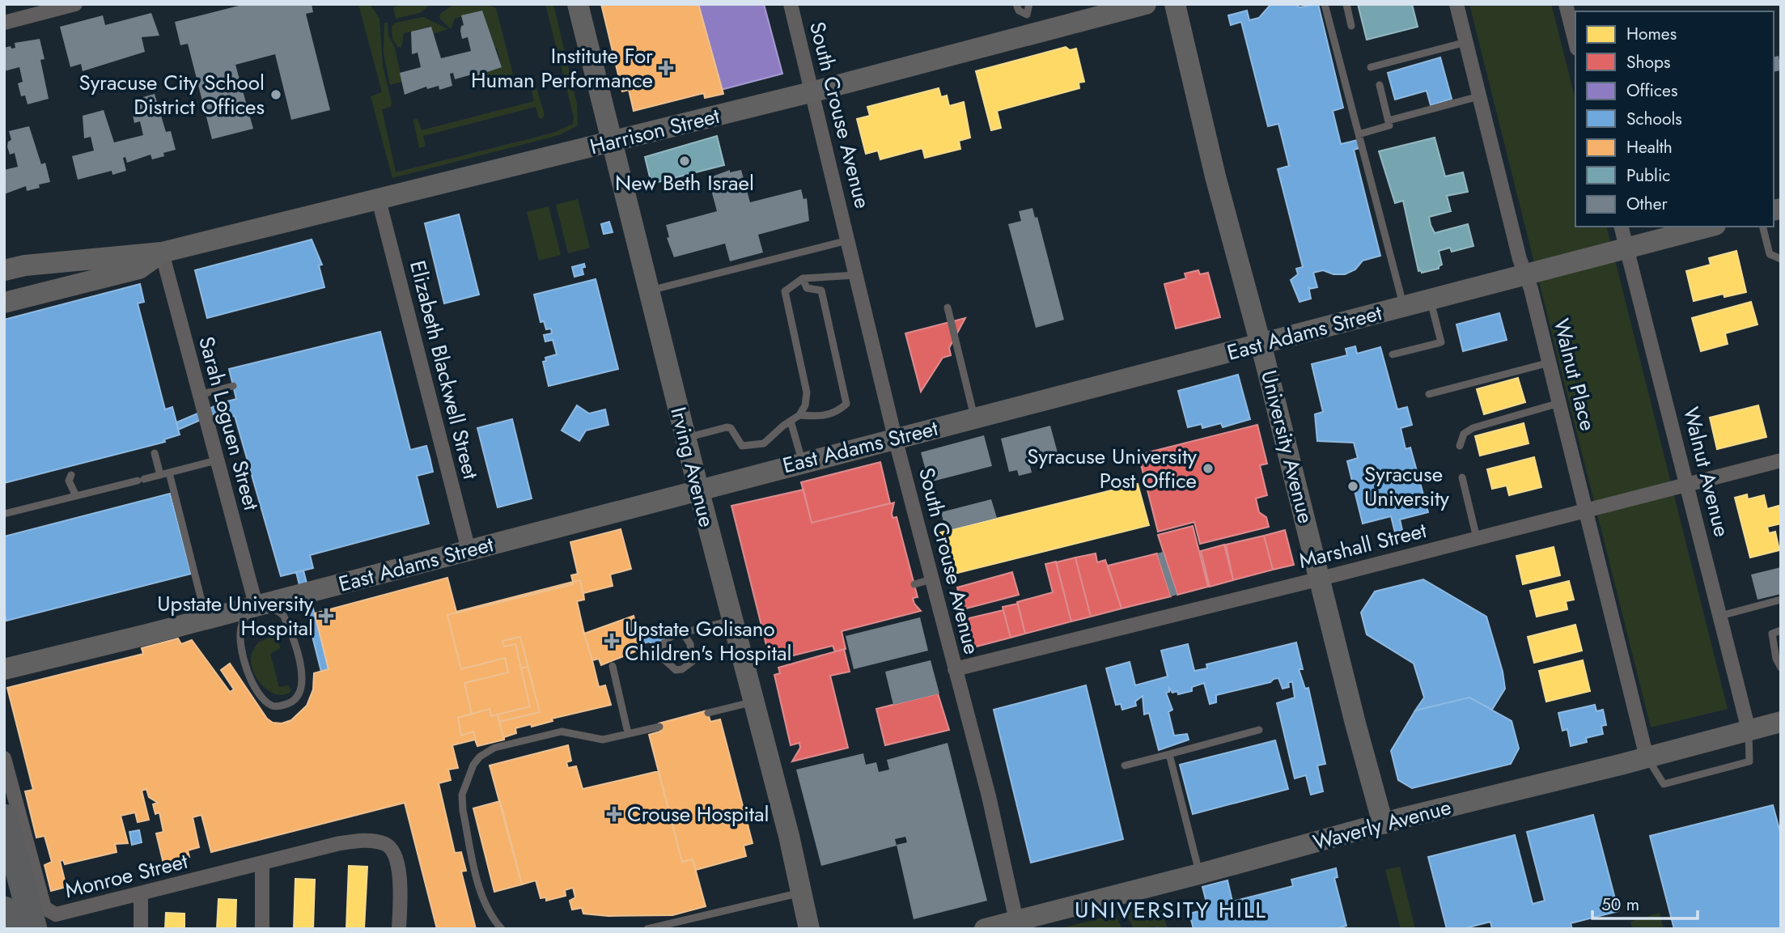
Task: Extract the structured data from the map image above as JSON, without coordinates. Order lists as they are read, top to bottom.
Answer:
{
  "streets": {
    "street": [
      "South Crouse Avenue",
      "Harrison Street",
      "East Adams Street",
      "Elizabeth Blackwell Street",
      "Walnut Place",
      "Sarah Loguen Street",
      "University Avenue",
      "Irving Avenue",
      "Walnut Avenue",
      "Marshall Street",
      "Waverly Avenue",
      "Monroe Street"
    ]
  },
  "crossings": [
    ["South Crouse Avenue", "Harrison Street"],
    ["South Crouse Avenue", "East Adams Street"],
    ["South Crouse Avenue", "Marshall Street"],
    ["South Crouse Avenue", "Waverly Avenue"],
    ["Harrison Street", "Elizabeth Blackwell Street"],
    ["Harrison Street", "Sarah Loguen Street"],
    ["Harrison Street", "Irving Avenue"],
    ["East Adams Street", "Elizabeth Blackwell Street"],
    ["East Adams Street", "Walnut Place"],
    ["East Adams Street", "Sarah Loguen Street"],
    ["East Adams Street", "University Avenue"],
    ["East Adams Street", "Irving Avenue"],
    ["East Adams Street", "Walnut Avenue"],
    ["Walnut Place", "Marshall Street"],
    ["Walnut Place", "Waverly Avenue"],
    ["University Avenue", "Marshall Street"],
    ["University Avenue", "Waverly Avenue"],
    ["Walnut Avenue", "Marshall Street"],
    ["Walnut Avenue", "Waverly Avenue"]
  ],
  "districts": ["UNIVERSITY HILL"],
  "places": {
    "health": [
      "Institute For Human Performance",
      "Upstate University Hospital",
      "Upstate Golisano Children's Hospital",
      "Crouse Hospital"
    ],
    "other": [
      "Syracuse City School District Offices",
      "New Beth Israel",
      "Syracuse University Post Office",
      "Syracuse University"
    ]
  },
  "legend": [
    "Homes",
    "Shops",
    "Offices",
    "Schools",
    "Health",
    "Public",
    "Other"
  ],
  "scale_bar": "50 m"
}
